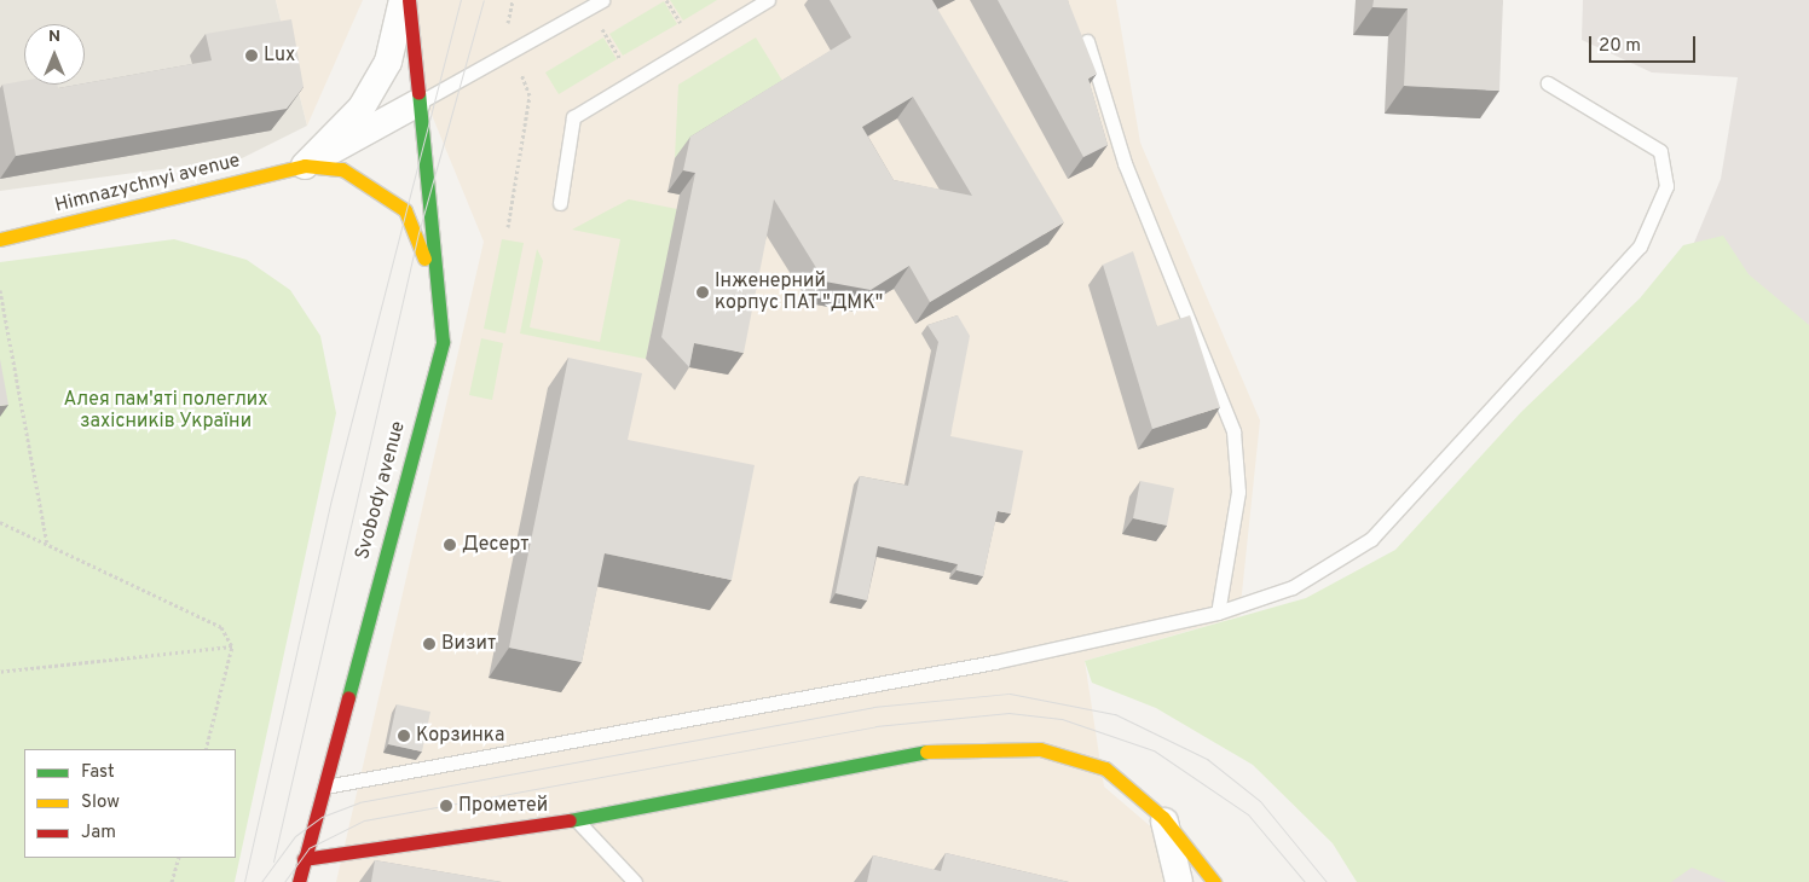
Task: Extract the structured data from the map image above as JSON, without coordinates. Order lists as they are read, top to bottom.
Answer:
{
  "streets": {
    "street": ["Himnazychnyi avenue", "Svobody avenue"]
  },
  "parks": ["Алея пам'яті полеглих захісників України"],
  "places": [
    "Lux",
    "Інженерний корпус ПАТ \"ДМК\"",
    "Десерт",
    "Визит",
    "Корзинка",
    "Прометей"
  ],
  "legend": ["Fast", "Slow", "Jam"],
  "scale_bar": "20 m",
  "north": "top"
}
